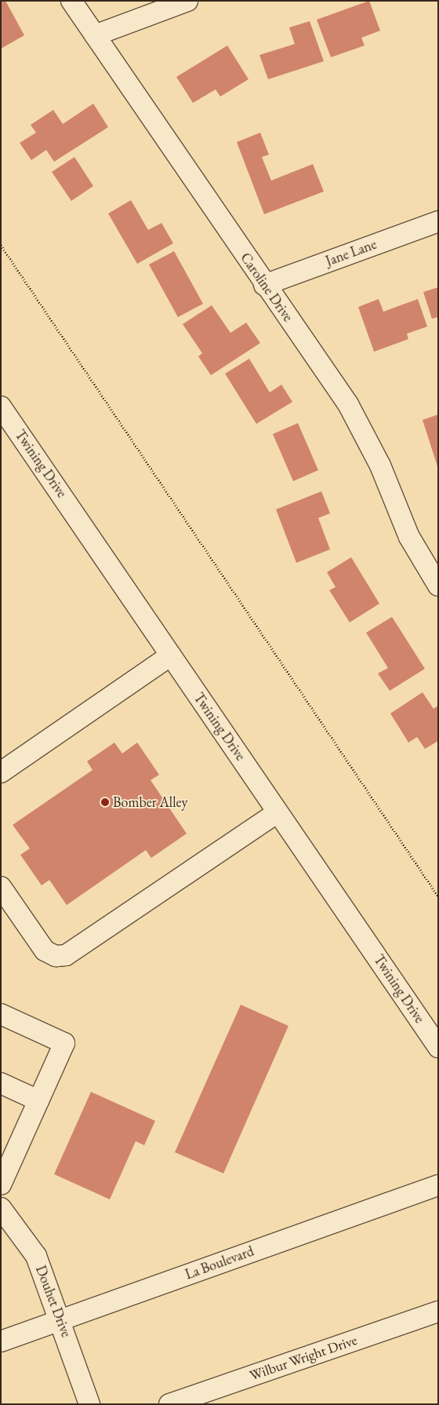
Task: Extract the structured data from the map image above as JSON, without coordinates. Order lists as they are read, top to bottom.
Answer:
{
  "streets": {
    "street": [
      "Jane Lane",
      "Caroline Drive",
      "Twining Drive",
      "La Boulevard",
      "Douhet Drive",
      "Wilbur Wright Drive"
    ]
  },
  "crossings": [
    ["Jane Lane", "Caroline Drive"],
    ["La Boulevard", "Douhet Drive"]
  ],
  "places": ["Bomber Alley"]
}
